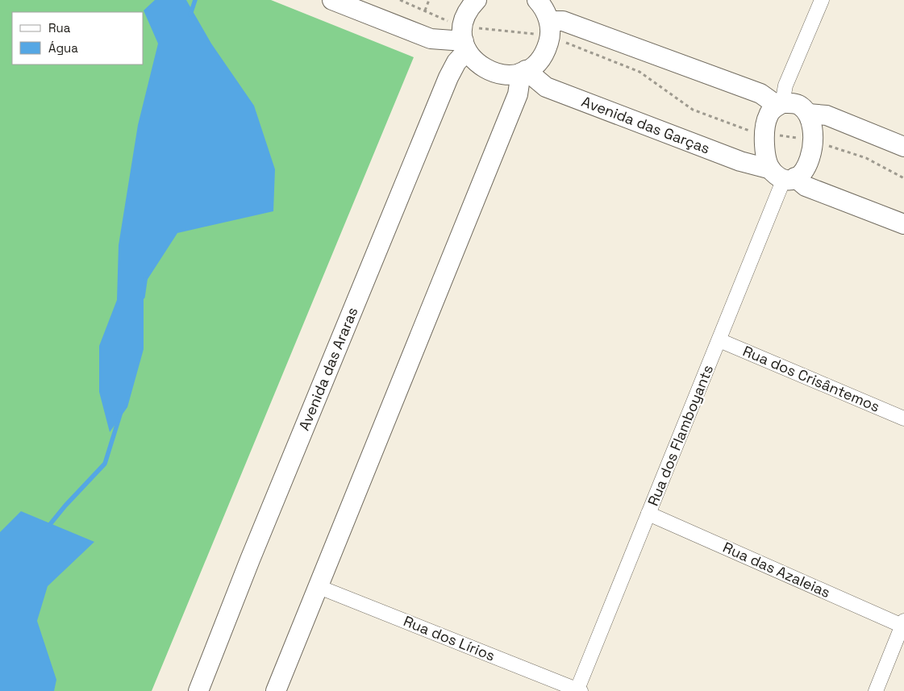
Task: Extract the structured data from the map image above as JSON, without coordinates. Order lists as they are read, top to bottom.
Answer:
{
  "streets": {
    "street": [
      "Avenida das Garças",
      "Avenida das Araras",
      "Rua dos Crisântemos",
      "Rua dos Flamboyants",
      "Rua das Azaleias",
      "Rua dos Lírios"
    ]
  },
  "crossings": [
    ["Avenida das Garças", "Rua dos Flamboyants"],
    ["Rua dos Crisântemos", "Rua dos Flamboyants"],
    ["Rua dos Flamboyants", "Rua das Azaleias"],
    ["Rua dos Flamboyants", "Rua dos Lírios"]
  ],
  "legend": ["Rua", "Água"]
}
